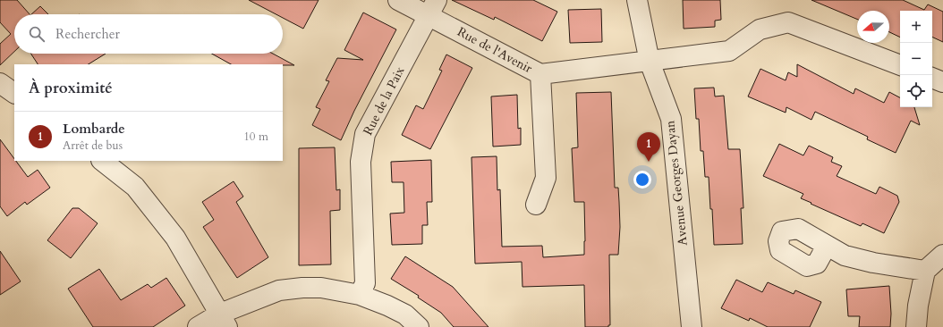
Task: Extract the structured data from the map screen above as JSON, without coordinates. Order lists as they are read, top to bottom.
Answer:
{
  "streets": {
    "street": ["Rue de l'Avenir", "Rue de la Paix", "Avenue Georges Dayan"]
  },
  "crossings": [
    ["Rue de l'Avenir", "Rue de la Paix"],
    ["Rue de l'Avenir", "Avenue Georges Dayan"]
  ],
  "north": "left",
  "page": {
    "map_buttons": ["+", "−"],
    "search": "Rechercher",
    "heading": "À proximité",
    "list": [
      {
        "mark": "1",
        "name": "Lombarde",
        "note": "Arrêt de bus",
        "value": "10 m"
      }
    ],
    "pins": "1"
  }
}
